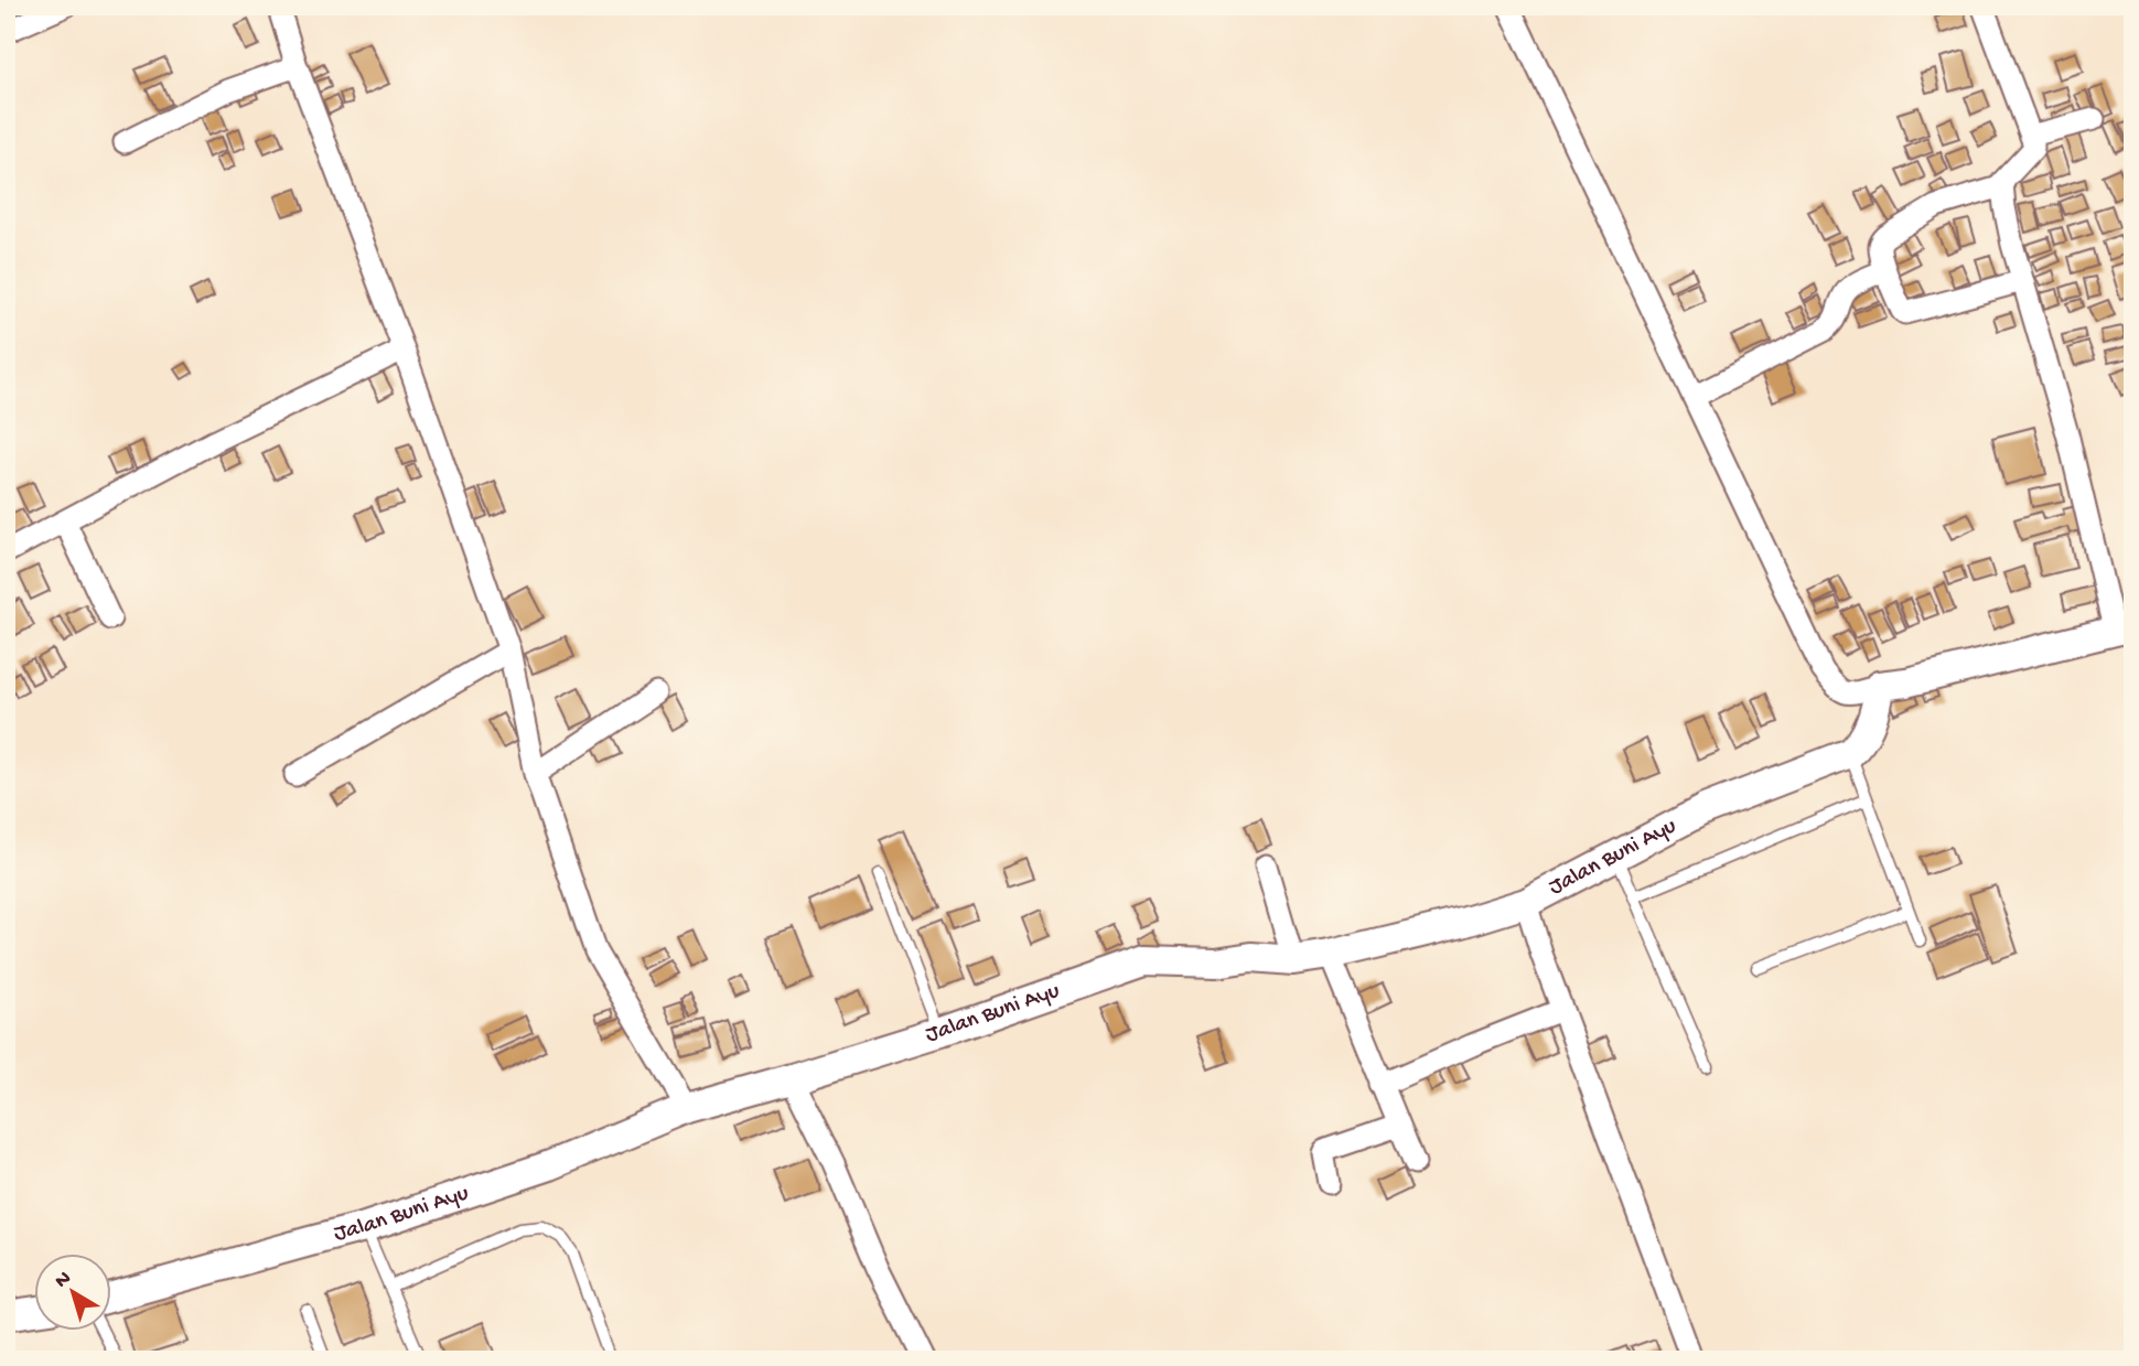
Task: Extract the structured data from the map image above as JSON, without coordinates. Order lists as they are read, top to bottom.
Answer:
{
  "streets": {
    "main road": ["Jalan Buni Ayu"]
  },
  "north": "top left"
}
